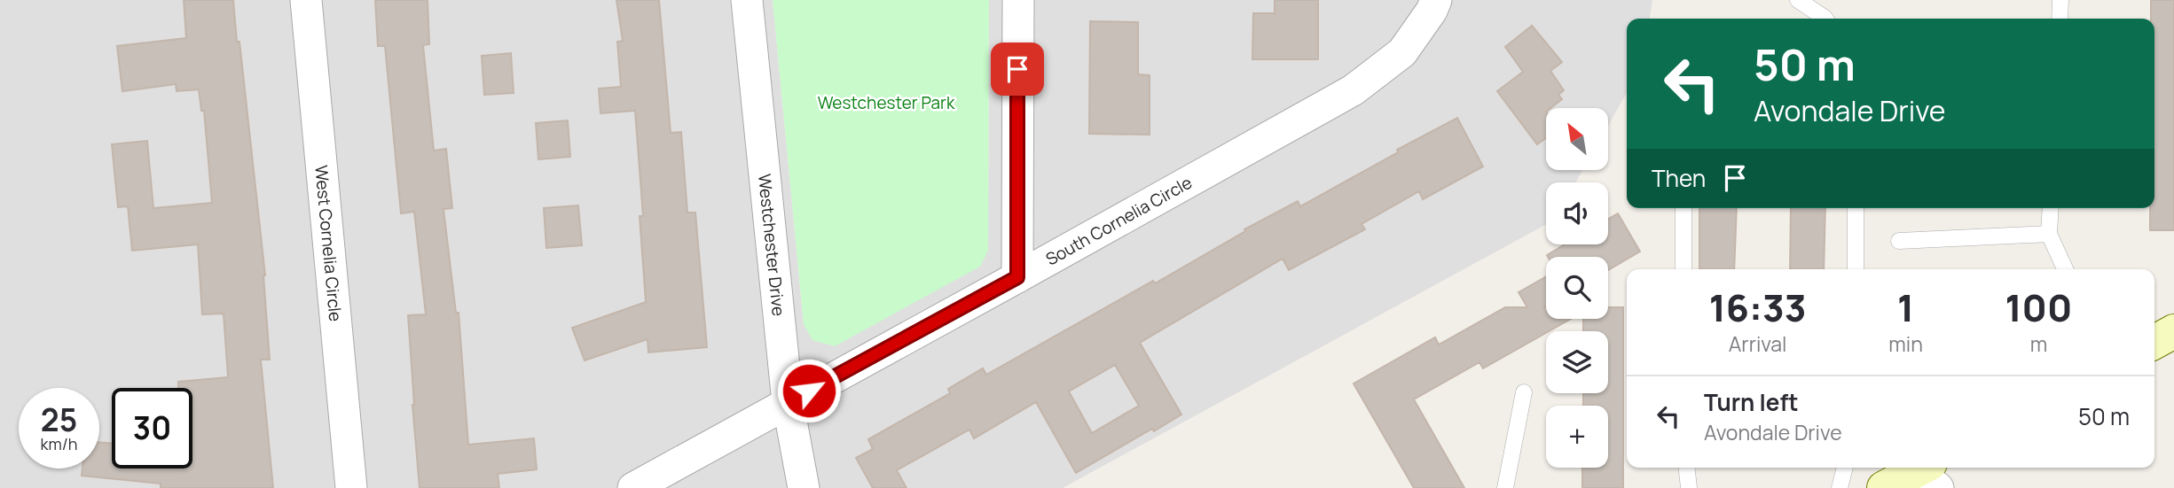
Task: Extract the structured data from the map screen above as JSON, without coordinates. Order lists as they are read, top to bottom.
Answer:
{
  "streets": {
    "street": ["South Cornelia Circle", "West Cornelia Circle", "Westchester Drive"]
  },
  "crossings": [
    ["South Cornelia Circle", "Westchester Drive"]
  ],
  "parks": ["Westchester Park"],
  "north": "top left",
  "page": {
    "turn": ["50 m", "Avondale Drive"],
    "map_buttons": "+",
    "then": "Then",
    "eta": [
      "16:33",
      "Arrival",
      "1",
      "min",
      "100",
      "m"
    ],
    "list": [
      {
        "name": "Turn left",
        "note": "Avondale Drive",
        "value": "50 m"
      }
    ],
    "speed": "25 km/h",
    "limit": "30"
  }
}
